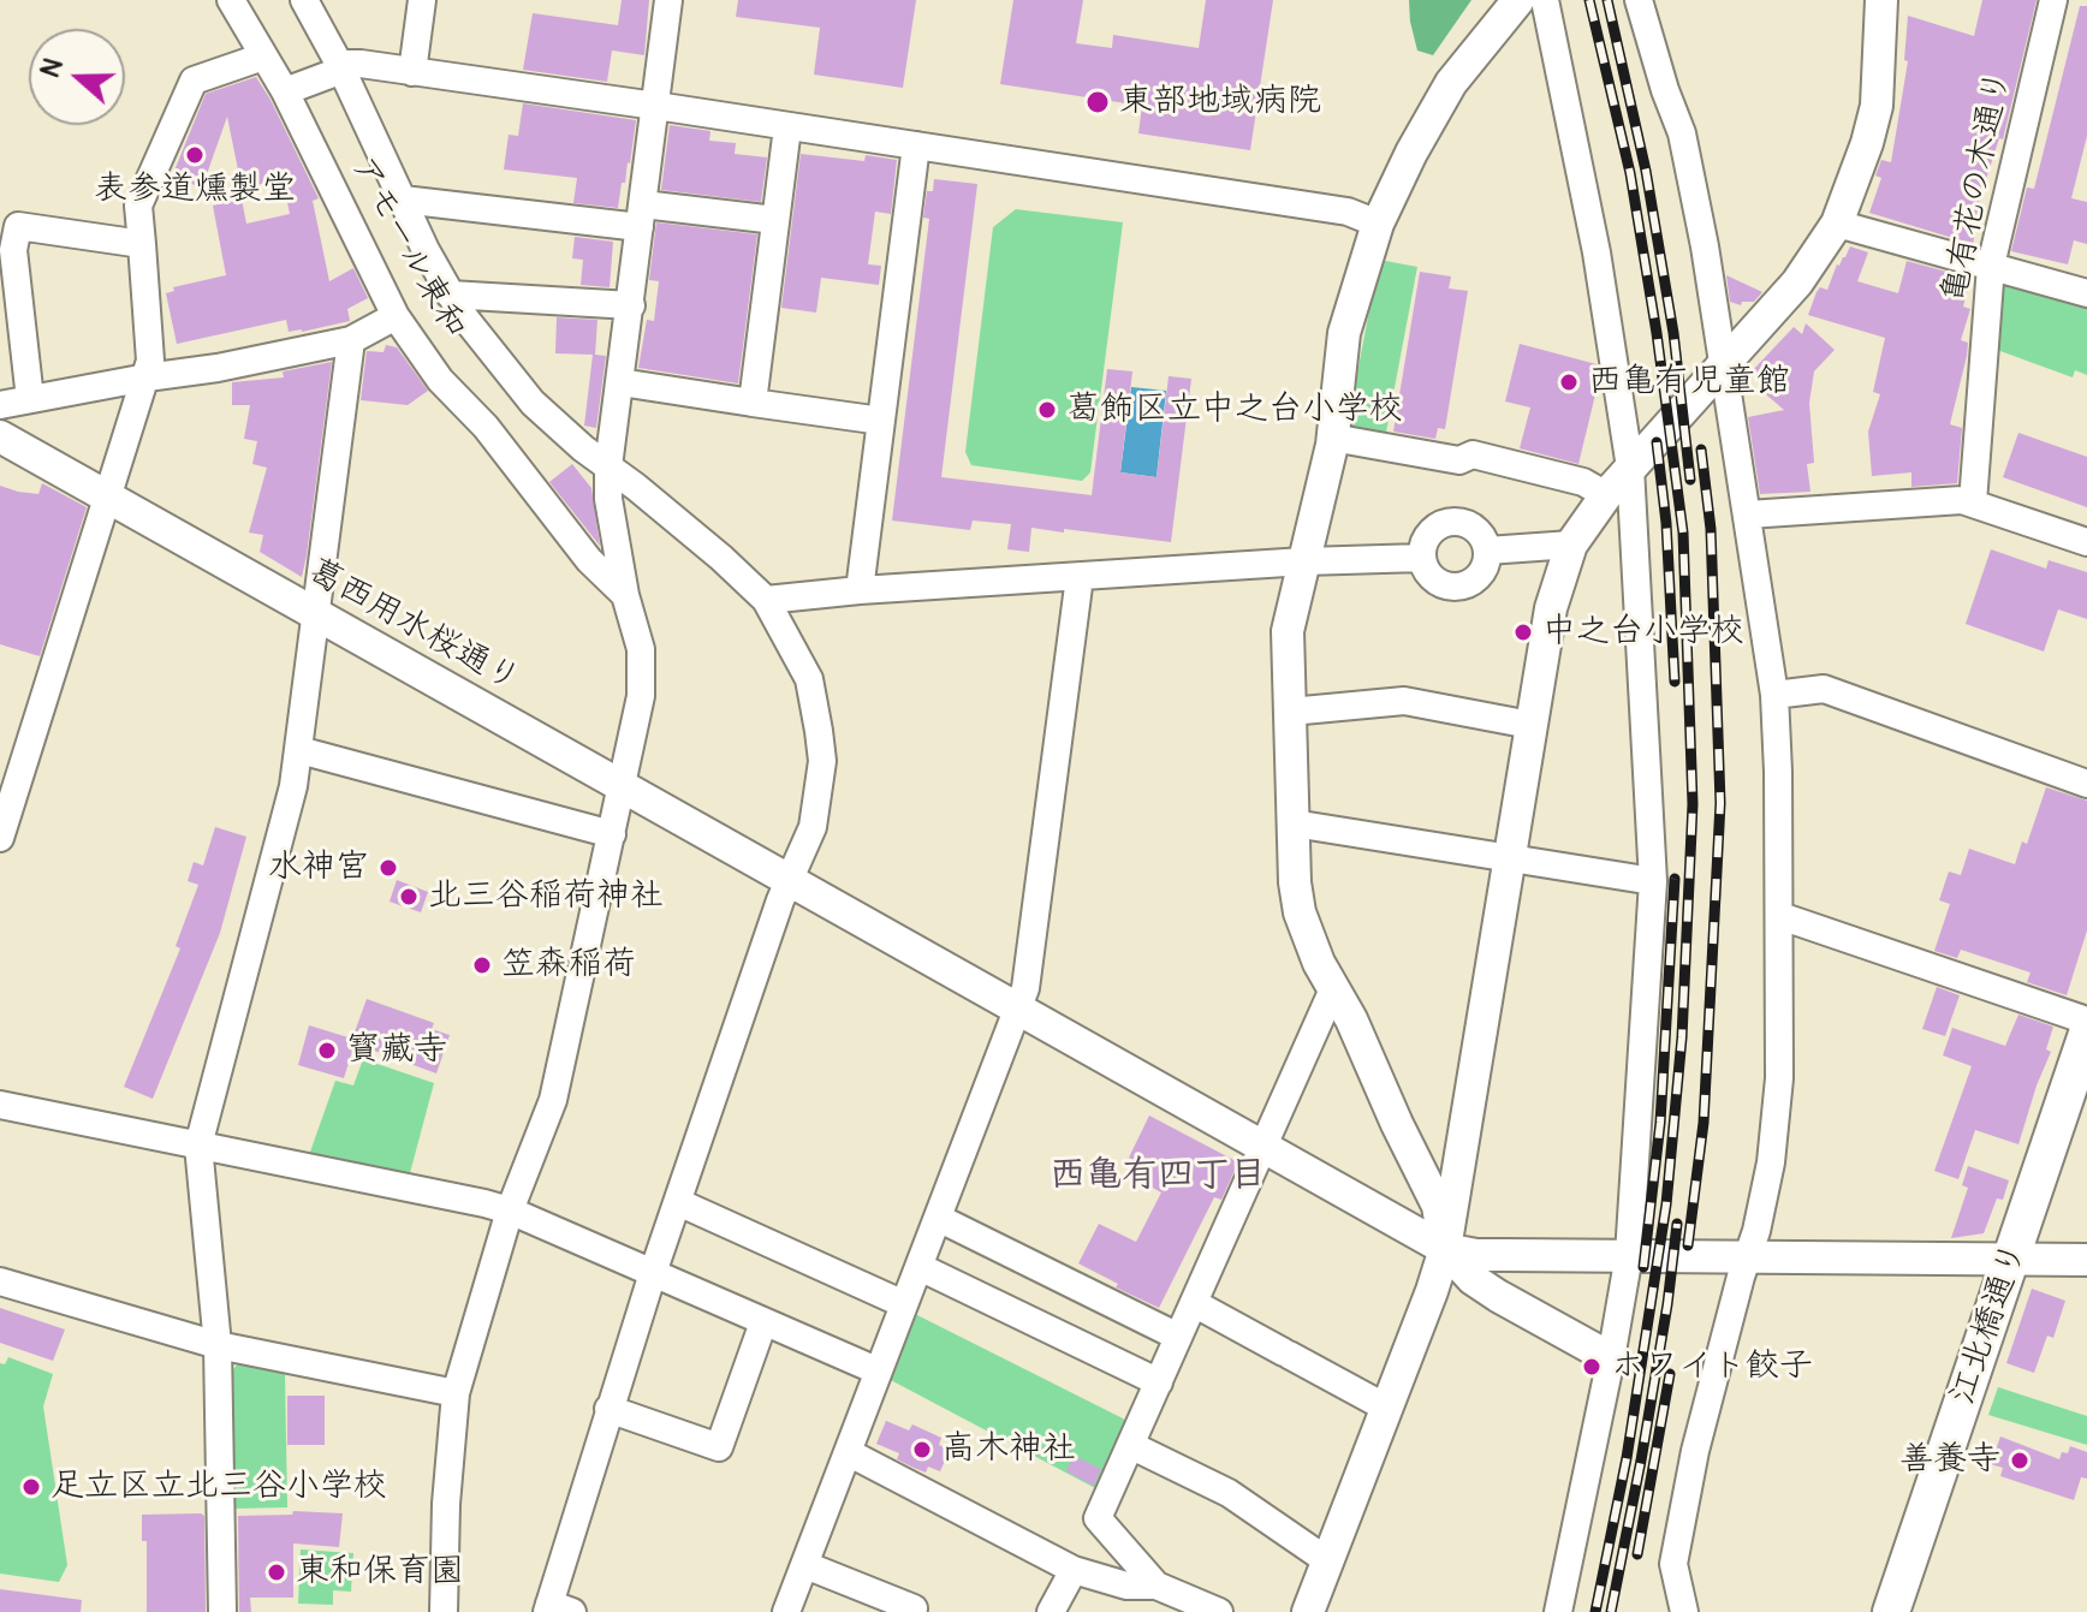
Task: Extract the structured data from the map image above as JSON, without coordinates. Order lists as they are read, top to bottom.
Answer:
{
  "streets": {
    "main road": ["江北橋通り"],
    "street": ["亀有花の木通り", "アモール東和", "葛西用水桜通り"]
  },
  "districts": ["西亀有四丁目"],
  "places": [
    "東部地域病院",
    "表参道燻製堂",
    "西亀有児童館",
    "葛飾区立中之台小学校",
    "中之台小学校",
    "水神宮",
    "北三谷稲荷神社",
    "笠森稲荷",
    "寳藏寺",
    "ホワイト餃子",
    "高木神社",
    "善養寺",
    "足立区立北三谷小学校",
    "東和保育園"
  ],
  "north": "left"
}
